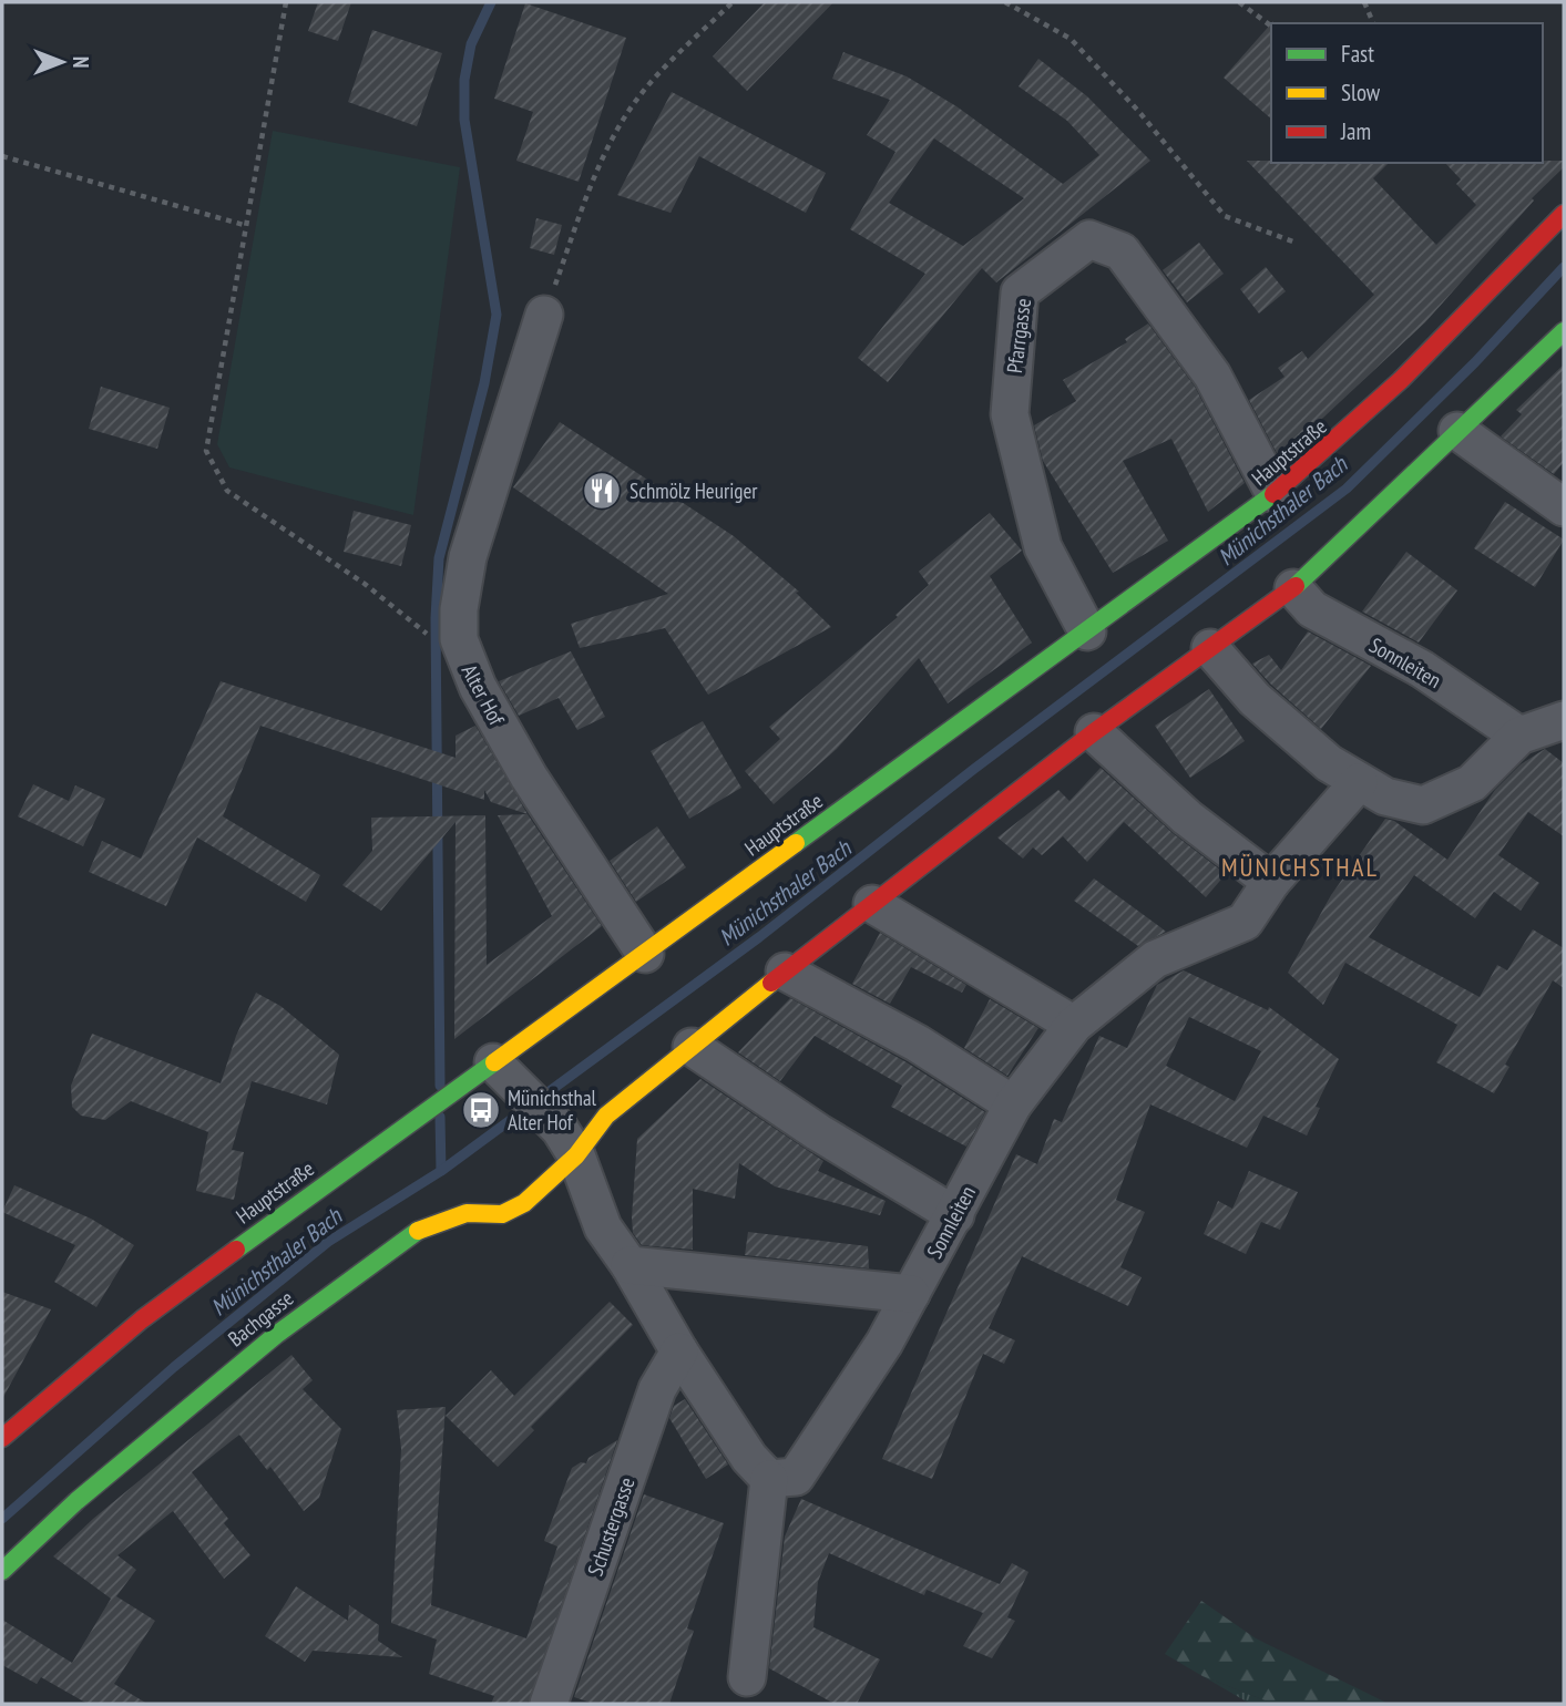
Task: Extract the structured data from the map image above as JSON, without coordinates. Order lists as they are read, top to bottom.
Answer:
{
  "streets": {
    "street": [
      "Pfarrgasse",
      "Hauptstraße",
      "Sonnleiten",
      "Alter Hof",
      "Bachgasse",
      "Schustergasse"
    ]
  },
  "crossings": [
    ["Pfarrgasse", "Hauptstraße"],
    ["Hauptstraße", "Alter Hof"]
  ],
  "districts": ["MÜNICHSTHAL"],
  "water": ["Münichsthaler Bach"],
  "places": {
    "restaurant": ["Schmölz Heuriger"],
    "bus stop": ["Münichsthal Alter Hof"]
  },
  "legend": ["Fast", "Slow", "Jam"],
  "north": "right"
}
